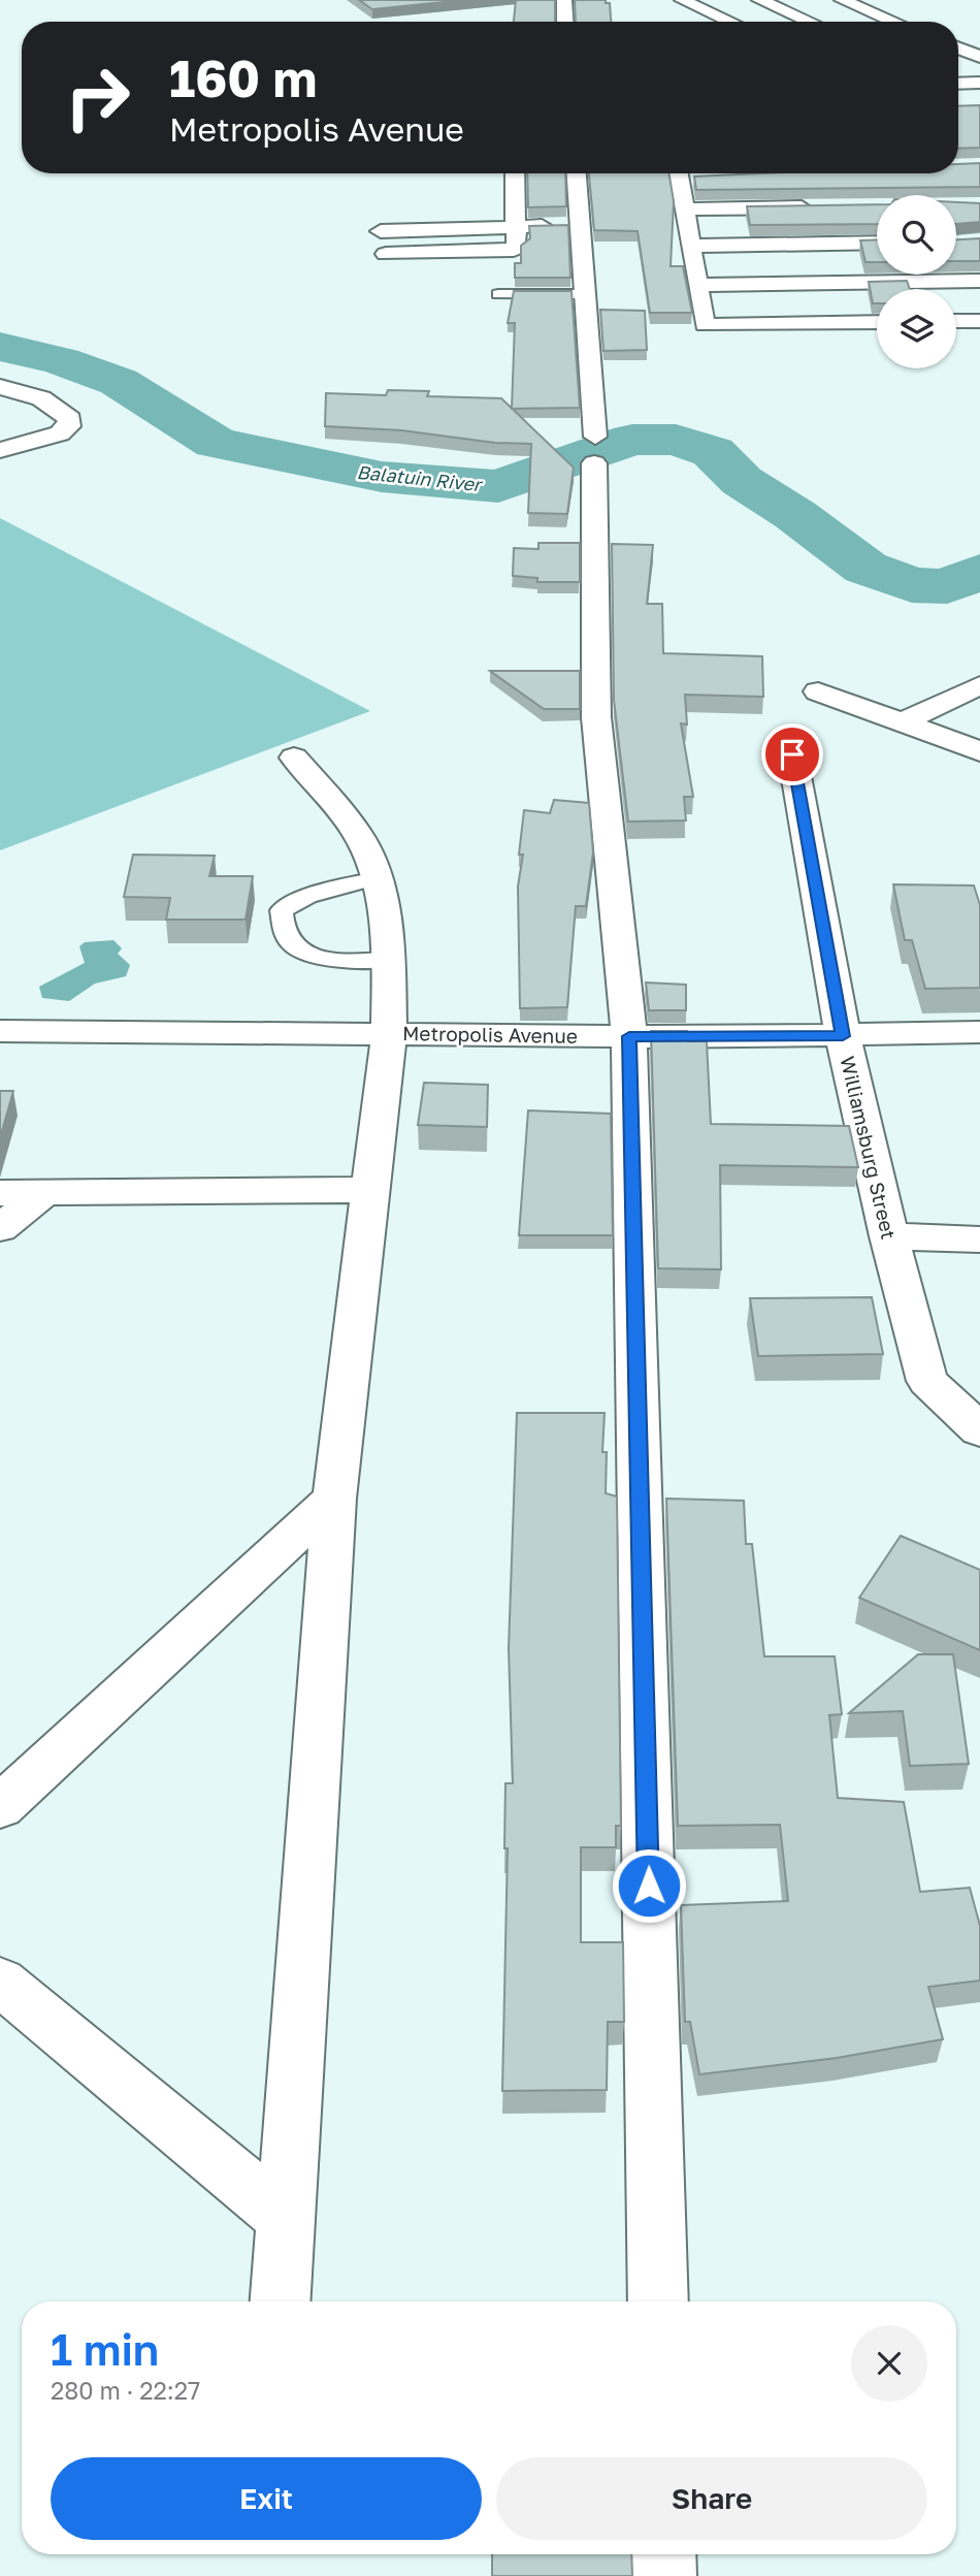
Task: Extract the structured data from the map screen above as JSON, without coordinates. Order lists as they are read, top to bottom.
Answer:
{
  "streets": {
    "street": ["Metropolis Avenue", "Williamsburg Street"]
  },
  "crossings": [
    ["Metropolis Avenue", "Williamsburg Street"]
  ],
  "water": ["Balatuin River"],
  "page": {
    "turn": ["160 m", "Metropolis Avenue"],
    "heading": ["1 min", "280 m · 22:27"],
    "buttons": ["Exit", "Share"]
  }
}
